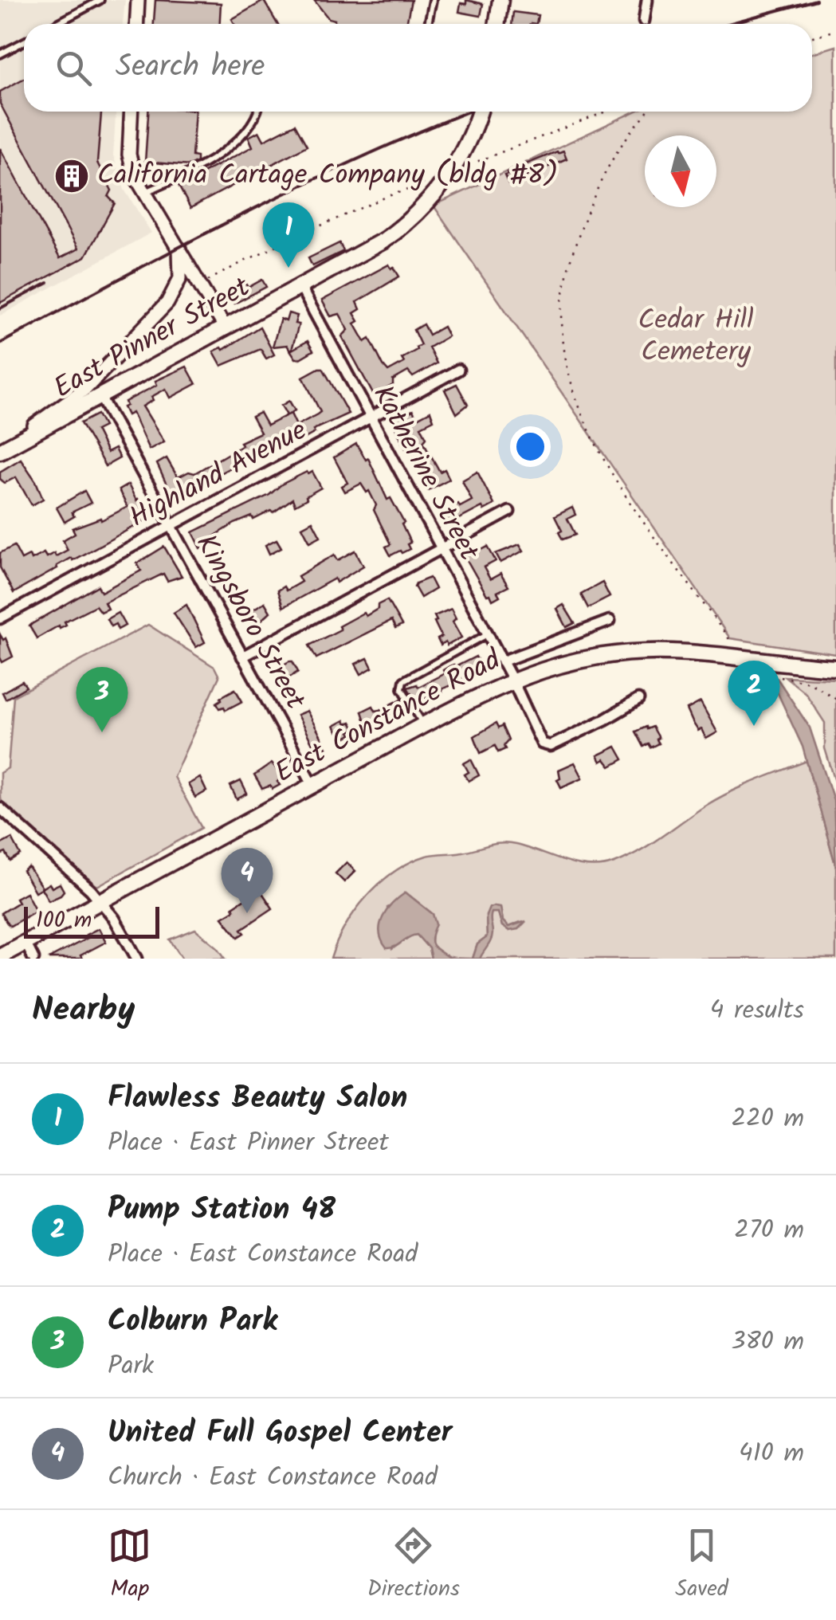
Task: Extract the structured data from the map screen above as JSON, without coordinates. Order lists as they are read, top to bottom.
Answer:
{
  "streets": {
    "main road": ["East Pinner Street", "East Constance Road"],
    "street": ["Katherine Street", "Highland Avenue", "Kingsboro Street"]
  },
  "crossings": [
    ["East Pinner Street", "Katherine Street"],
    ["East Pinner Street", "Kingsboro Street"],
    ["Katherine Street", "Highland Avenue"],
    ["Katherine Street", "East Constance Road"],
    ["Highland Avenue", "Kingsboro Street"],
    ["Kingsboro Street", "East Constance Road"]
  ],
  "parks": ["Cedar Hill Cemetery"],
  "places": {
    "building": ["California Cartage Company (bldg #8)"]
  },
  "scale_bar": "100 m",
  "north": "bottom",
  "page": {
    "search": "Search here",
    "pins": [
      "1",
      "2",
      "3",
      "4"
    ],
    "scale": "100 m",
    "heading": ["Nearby", "4 results"],
    "list": [
      {
        "mark": "1",
        "name": "Flawless Beauty Salon",
        "note": "Place · East Pinner Street",
        "value": "220 m"
      },
      {
        "mark": "2",
        "name": "Pump Station 48",
        "note": "Place · East Constance Road",
        "value": "270 m"
      },
      {
        "mark": "3",
        "name": "Colburn Park",
        "note": "Park",
        "value": "380 m"
      },
      {
        "mark": "4",
        "name": "United Full Gospel Center",
        "note": "Church · East Constance Road",
        "value": "410 m"
      }
    ],
    "nav": ["Map", "Directions", "Saved"]
  }
}
